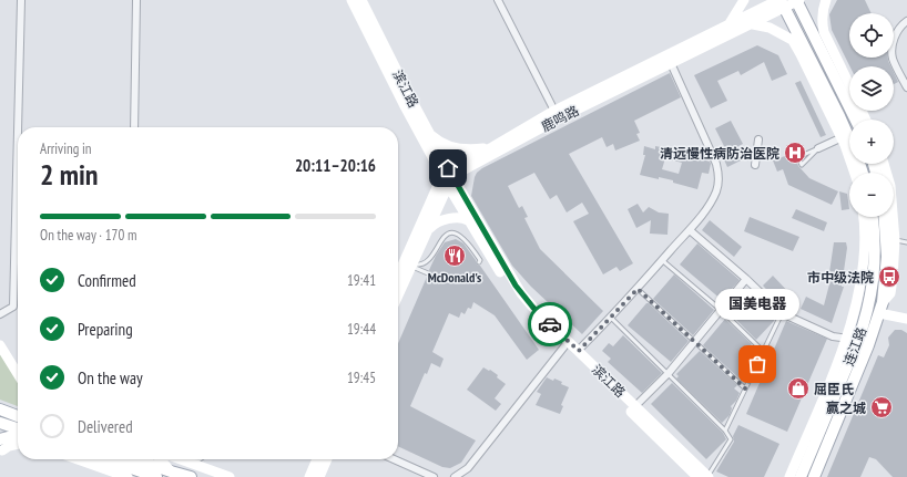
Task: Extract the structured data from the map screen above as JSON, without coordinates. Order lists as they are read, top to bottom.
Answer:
{
  "streets": {
    "main road": ["连江路"],
    "street": ["滨江路", "鹿鸣路"]
  },
  "crossings": [
    ["滨江路", "鹿鸣路"]
  ],
  "places": {
    "hospital": ["清远慢性病防治医院"],
    "restaurant": ["McDonald's"],
    "bus stop": ["市中级法院"],
    "other": ["国美电器"],
    "shop": ["屈臣氏"],
    "supermarket": ["赢之城"]
  },
  "page": {
    "map_buttons": ["+", "−"],
    "heading": ["2 min", "Arriving in", "20:11–20:16"],
    "bar": "On the way · 170 m",
    "list": [
      ["Confirmed", "19:41"],
      ["Preparing", "19:44"],
      ["On the way", "19:45"],
      "Delivered"
    ],
    "bubble": "国美电器"
  }
}
